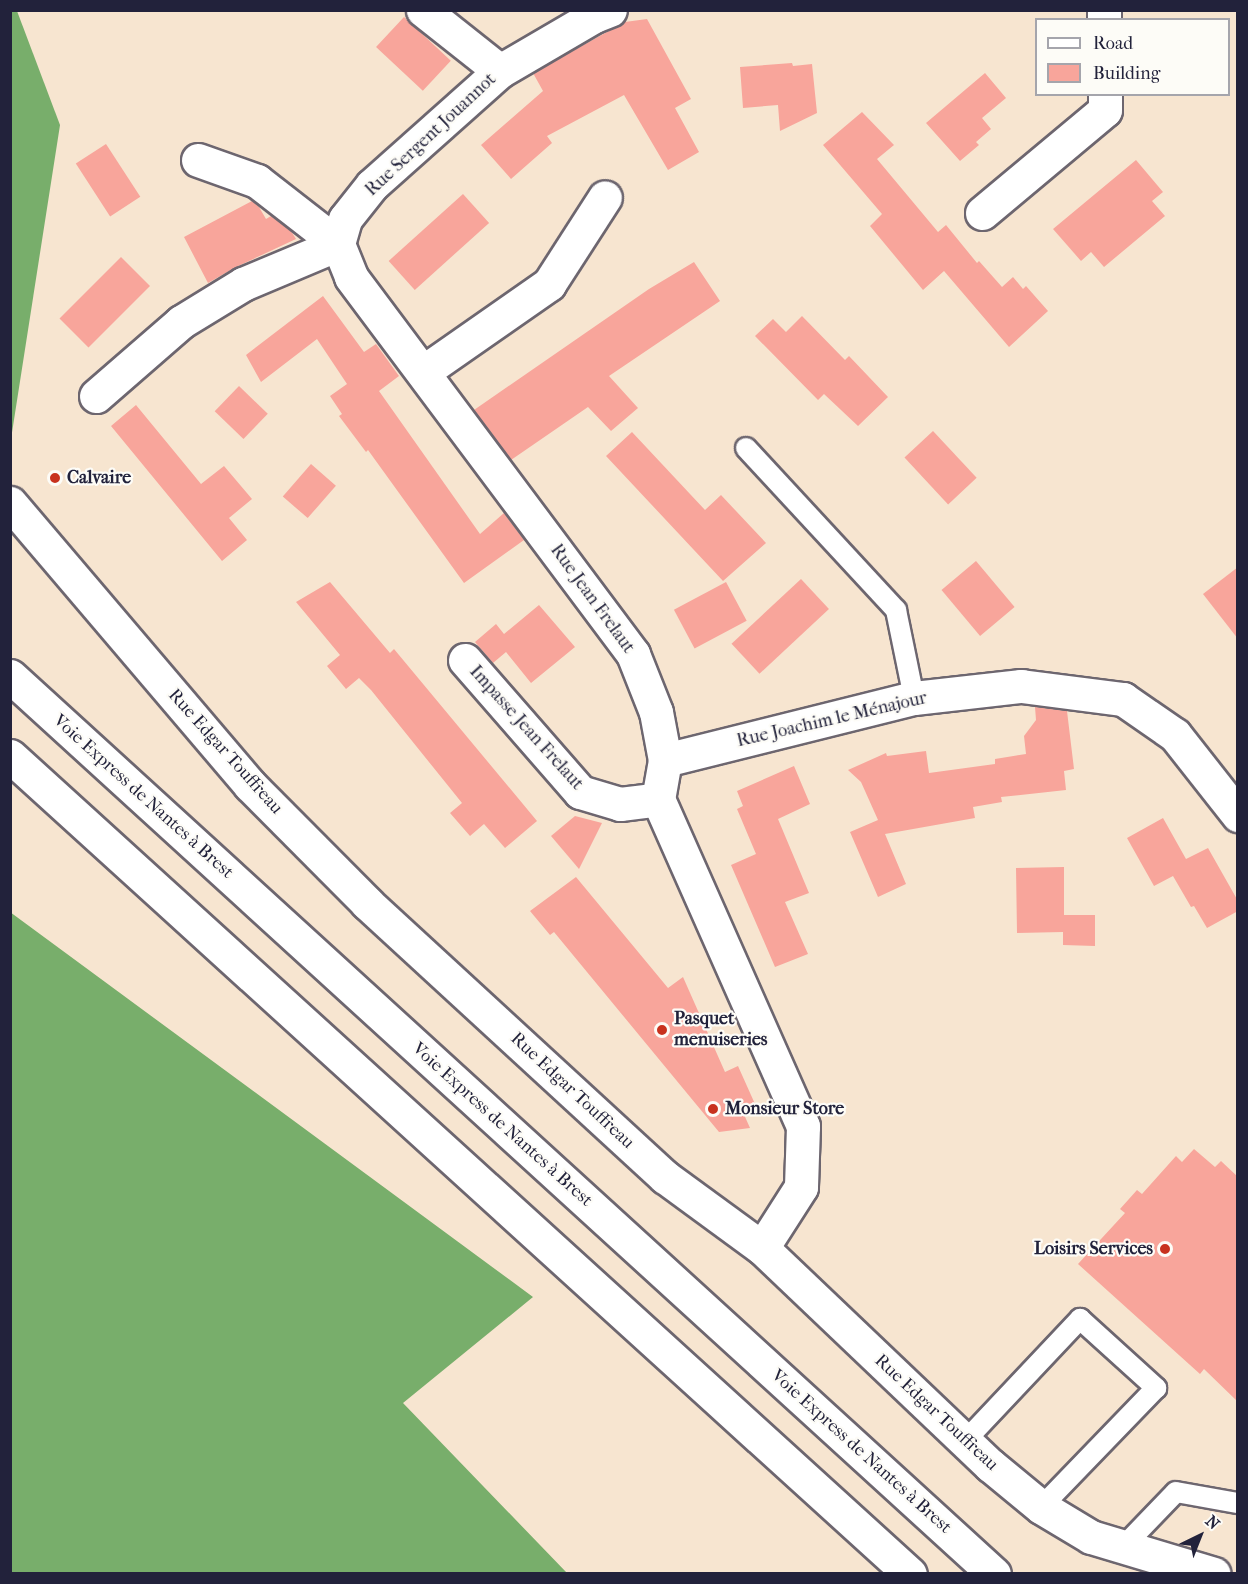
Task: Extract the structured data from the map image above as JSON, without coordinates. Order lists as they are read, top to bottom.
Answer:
{
  "streets": {
    "main road": [
      "Rue Sergent Jouannot",
      "Rue Jean Frelaut",
      "Rue Joachim le Ménajour",
      "Impasse Jean Frelaut",
      "Rue Edgar Touffreau",
      "Voie Express de Nantes à Brest"
    ]
  },
  "crossings": [
    ["Rue Sergent Jouannot", "Rue Jean Frelaut"],
    ["Rue Jean Frelaut", "Rue Joachim le Ménajour"],
    ["Rue Jean Frelaut", "Impasse Jean Frelaut"]
  ],
  "places": [
    "Calvaire",
    "Pasquet menuiseries",
    "Monsieur Store",
    "Loisirs Services"
  ],
  "legend": ["Road", "Building"],
  "north": "top right"
}
